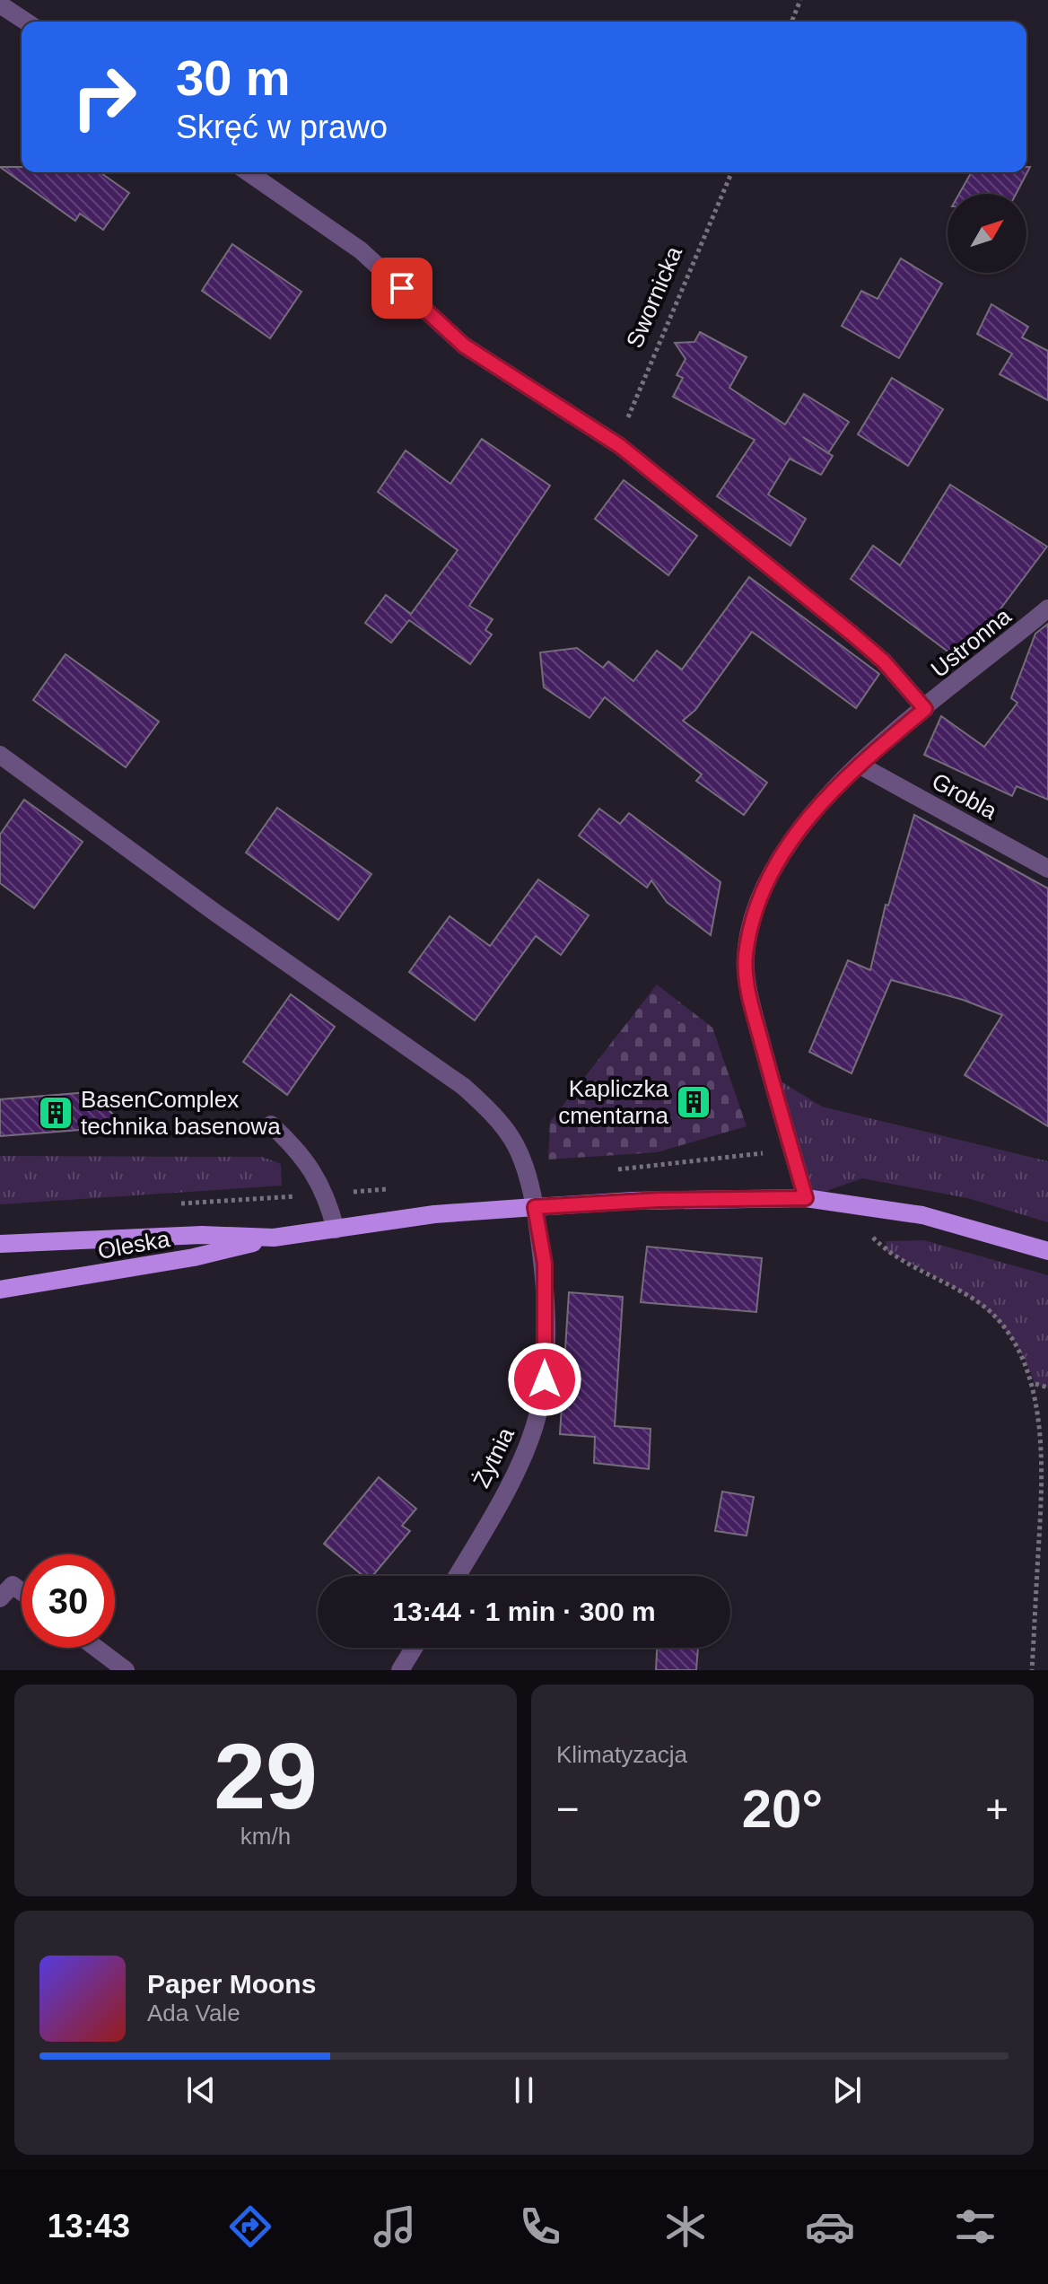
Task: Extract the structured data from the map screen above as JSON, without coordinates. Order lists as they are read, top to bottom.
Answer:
{
  "streets": {
    "main road": ["Oleska"],
    "street": ["Ustronna", "Grobla", "Żytnia"],
    "path": ["Swornicka"]
  },
  "crossings": [
    ["Ustronna", "Grobla"]
  ],
  "places": {
    "building": ["Kapliczka cmentarna", "BasenComplex technika basenowa"]
  },
  "north": "top right",
  "page": {
    "turn": ["30 m", "Skręć w prawo"],
    "limit": "30",
    "trip": "13:44 · 1 min · 300 m",
    "tile": [
      ["29", "km/h"],
      "Klimatyzacja"
    ],
    "heat": ["−", "20°", "+"],
    "song": ["Paper Moons", "Ada Vale"],
    "tabs": "13:43"
  }
}
